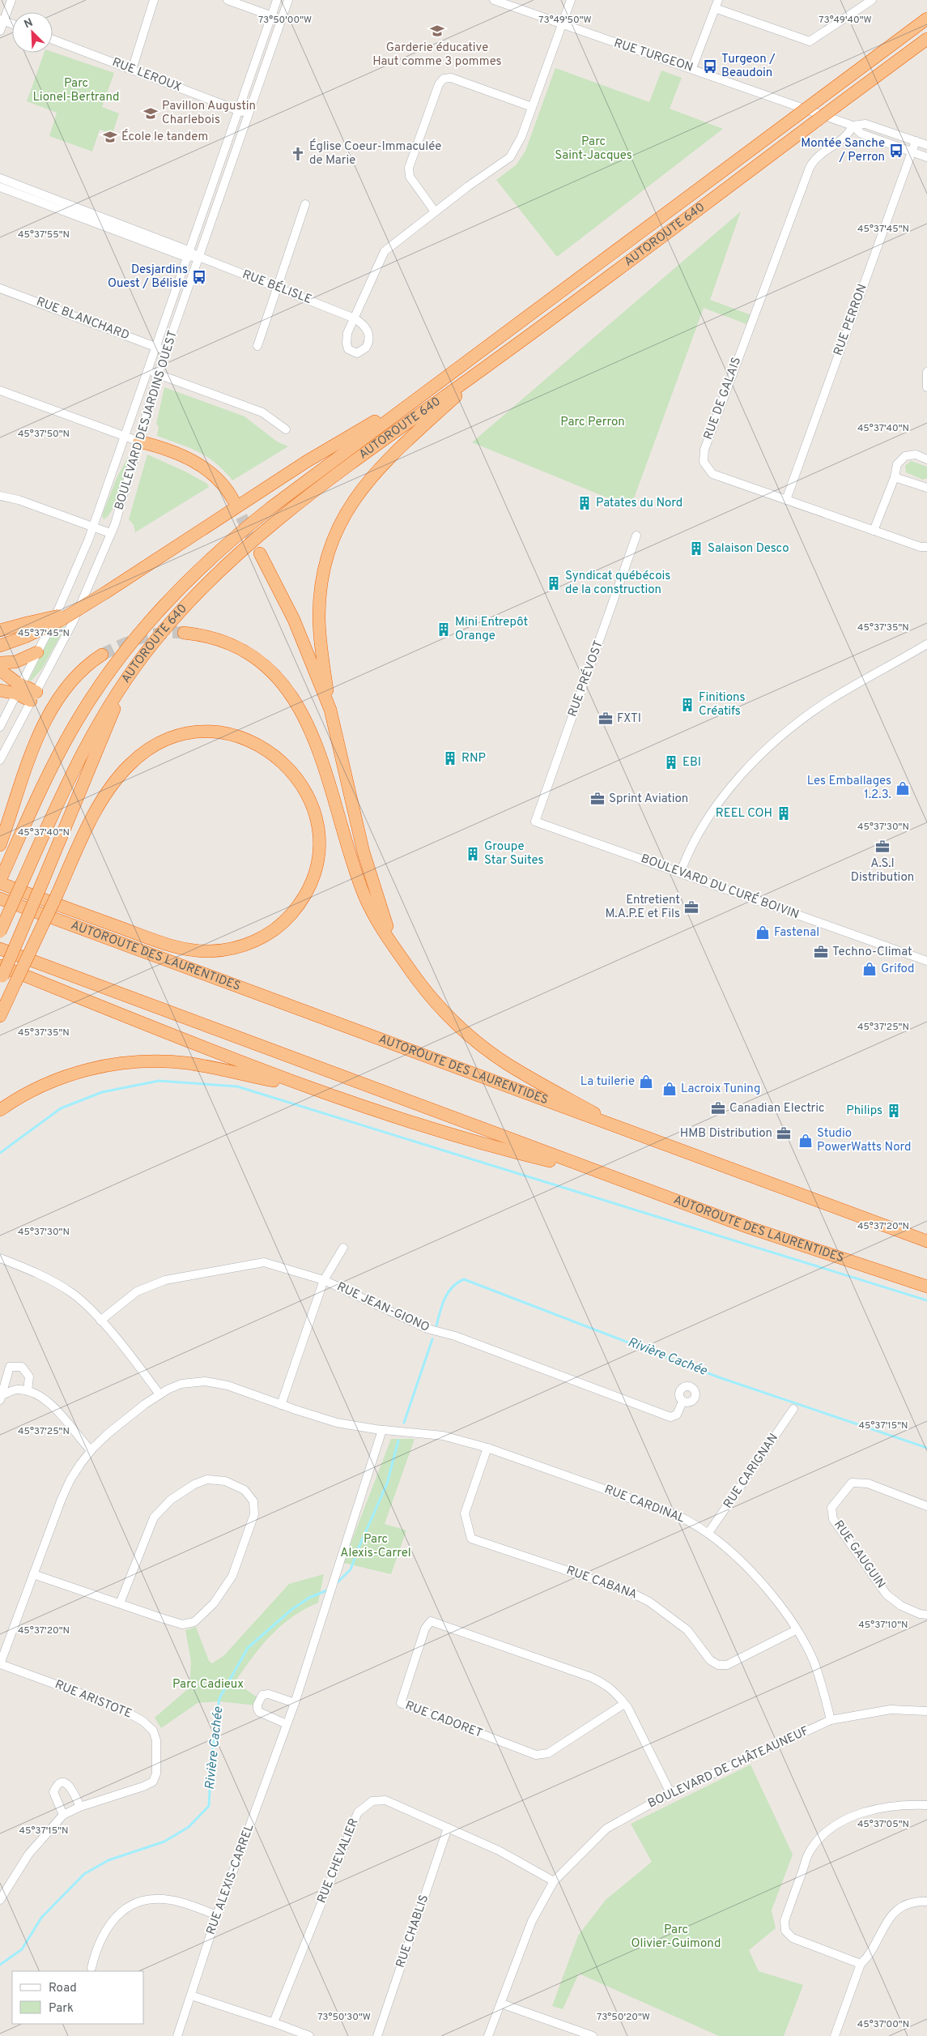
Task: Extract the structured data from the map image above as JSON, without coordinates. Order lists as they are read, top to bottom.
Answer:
{
  "streets": {
    "highway": ["AUTOROUTE 640", "AUTOROUTE DES LAURENTIDES"],
    "street": [
      "RUE TURGEON",
      "RUE LEROUX",
      "RUE BÉLISLE",
      "RUE BLANCHARD",
      "RUE PERRON",
      "RUE DE GALAIS",
      "BOULEVARD DESJARDINS OUEST",
      "RUE PRÉVOST",
      "BOULEVARD DU CURÉ BOIVIN",
      "RUE JEAN-GIONO",
      "RUE CARIGNAN",
      "RUE CARDINAL",
      "RUE GAUGUIN",
      "RUE CABANA",
      "RUE ARISTOTE",
      "RUE CADORET",
      "BOULEVARD DE CHÂTEAUNEUF",
      "RUE CHEVALIER",
      "RUE ALEXIS-CARREL",
      "RUE CHABLIS"
    ]
  },
  "crossings": [
    ["RUE TURGEON", "RUE DE GALAIS"],
    ["RUE LEROUX", "BOULEVARD DESJARDINS OUEST"],
    ["RUE BÉLISLE", "BOULEVARD DESJARDINS OUEST"],
    ["RUE BLANCHARD", "BOULEVARD DESJARDINS OUEST"],
    ["RUE PERRON", "RUE DE GALAIS"],
    ["RUE PRÉVOST", "BOULEVARD DU CURÉ BOIVIN"],
    ["RUE CARIGNAN", "RUE CARDINAL"],
    ["RUE CARDINAL", "RUE CABANA"],
    ["RUE CARDINAL", "RUE ARISTOTE"],
    ["RUE CARDINAL", "BOULEVARD DE CHÂTEAUNEUF"],
    ["RUE CARDINAL", "RUE ALEXIS-CARREL"],
    ["RUE CADORET", "BOULEVARD DE CHÂTEAUNEUF"],
    ["BOULEVARD DE CHÂTEAUNEUF", "RUE CHEVALIER"],
    ["RUE CHEVALIER", "RUE CHABLIS"]
  ],
  "water": ["Rivière Cachée"],
  "parks": [
    "Parc Lionel-Bertrand",
    "Parc Saint-Jacques",
    "Parc Perron",
    "Parc Alexis-Carrel",
    "Parc Cadieux",
    "Parc Olivier-Guimond"
  ],
  "places": {
    "school or university": ["Garderie éducative Haut comme 3 pommes", "Pavillon Augustin Charlebois", "École le tandem"],
    "bus stop": ["Turgeon / Beaudoin", "Montée Sanche / Perron", "Desjardins Ouest / Bélisle"],
    "church": ["Église Coeur-Immaculée de Marie"],
    "building": [
      "Patates du Nord",
      "Salaison Desco",
      "Syndicat québécois de la construction",
      "Mini Entrepôt Orange",
      "Finitions Créatifs",
      "RNP",
      "EBI",
      "REEL COH",
      "Groupe Star Suites",
      "Philips"
    ],
    "office": [
      "FXTI",
      "Sprint Aviation",
      "A.S.I Distribution",
      "Entretient M.A.P.E et Fils",
      "Techno-Climat",
      "Canadian Electric",
      "HMB Distribution"
    ],
    "shop": [
      "Les Emballages 1.2.3.",
      "Fastenal",
      "Grifod",
      "La tuilerie",
      "Lacroix Tuning",
      "Studio PowerWatts Nord"
    ]
  },
  "legend": ["Road", "Park"],
  "north": "top left",
  "coordinates": [
    "73°50'00\"W",
    "73°49'40\"W",
    "73°49'50\"W",
    "45°37'45\"N",
    "45°37'55\"N",
    "45°37'40\"N",
    "45°37'50\"N",
    "45°37'35\"N",
    "45°37'30\"N",
    "45°37'25\"N",
    "45°37'20\"N",
    "45°37'15\"N",
    "45°37'10\"N",
    "45°37'05\"N",
    "73°50'30\"W",
    "73°50'20\"W",
    "45°37'00\"N"
  ]
}
